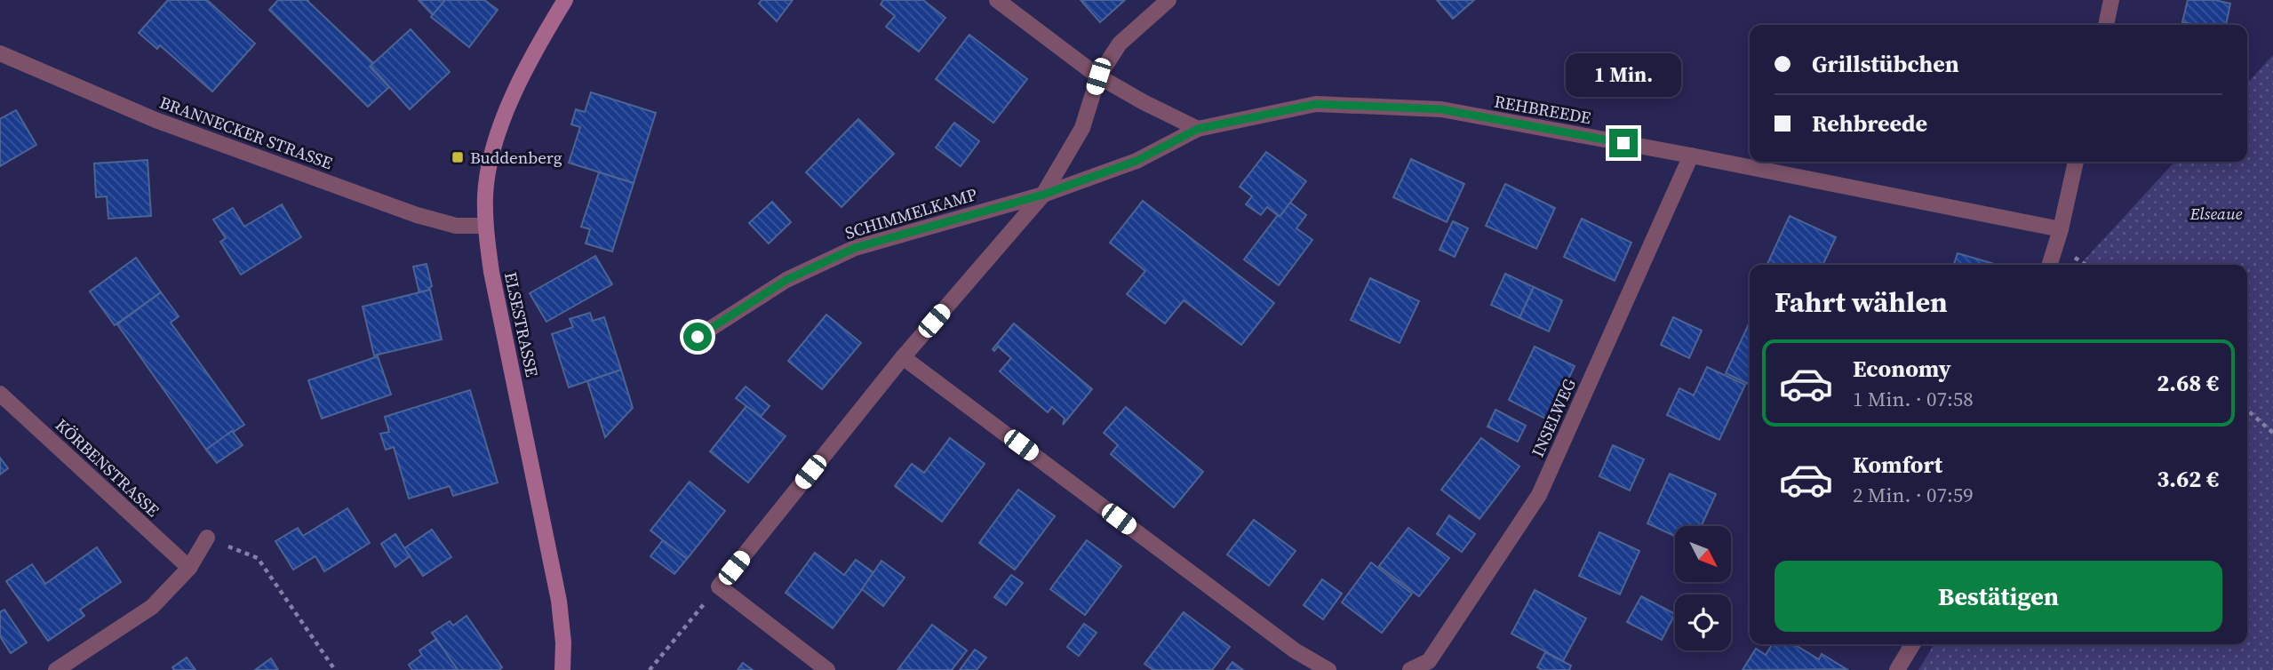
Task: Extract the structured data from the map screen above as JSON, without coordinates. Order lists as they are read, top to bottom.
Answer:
{
  "streets": {
    "main road": ["ELSESTRASSE"],
    "street": [
      "REHBREEDE",
      "BRANNECKER STRASSE",
      "SCHIMMELKAMP",
      "INSELWEG",
      "KÖRBENSTRASSE"
    ]
  },
  "crossings": [
    ["REHBREEDE", "SCHIMMELKAMP"],
    ["REHBREEDE", "INSELWEG"],
    ["BRANNECKER STRASSE", "ELSESTRASSE"]
  ],
  "parks": ["Elseaue"],
  "places": {
    "transit": ["Buddenberg"]
  },
  "north": "bottom right",
  "page": {
    "banner": ["Grillstübchen", "Rehbreede"],
    "bubble": "1 Min.",
    "heading": "Fahrt wählen",
    "list": [
      {
        "name": "Economy",
        "note": "1 Min. · 07:58",
        "value": "2.68 €"
      },
      {
        "name": "Komfort",
        "note": "2 Min. · 07:59",
        "value": "3.62 €"
      }
    ],
    "buttons": "Bestätigen"
  }
}
